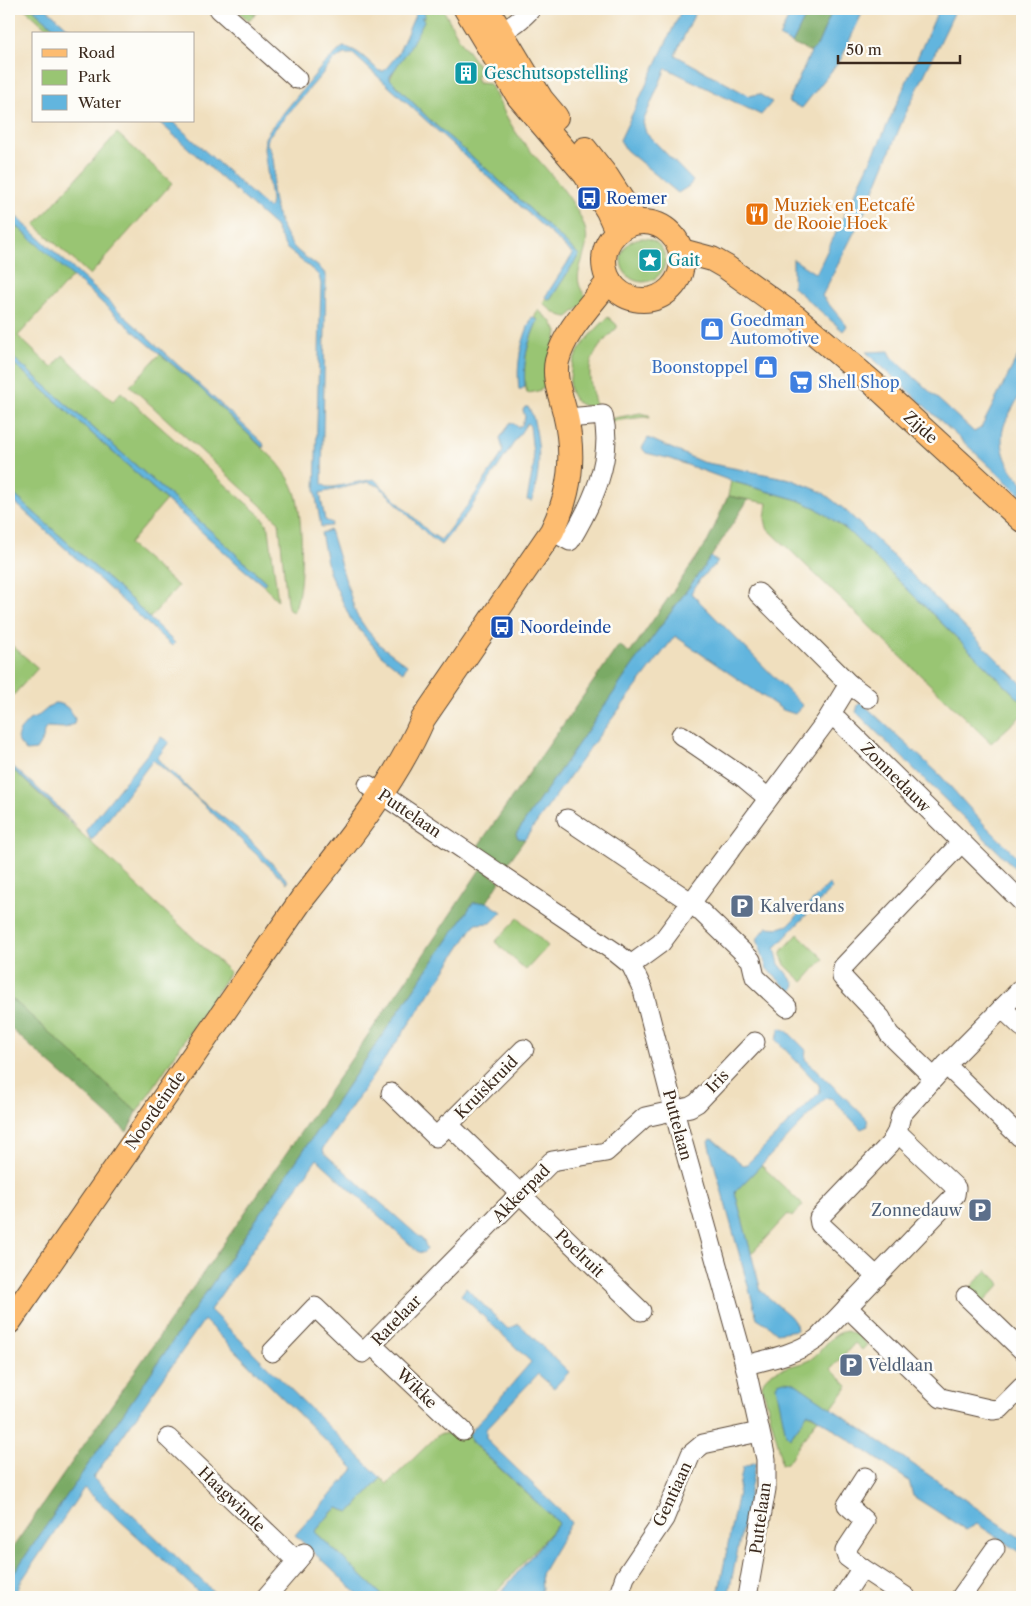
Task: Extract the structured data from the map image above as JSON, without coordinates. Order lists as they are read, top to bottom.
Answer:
{
  "streets": {
    "main road": ["Zijde", "Noordeinde"],
    "street": [
      "Zonnedauw",
      "Puttelaan",
      "Iris",
      "Kruiskruid",
      "Akkerpad",
      "Poelruit",
      "Ratelaar",
      "Wikke",
      "Gentiaan",
      "Haagwinde"
    ]
  },
  "crossings": [
    ["Zijde", "Noordeinde"],
    ["Puttelaan", "Iris"],
    ["Puttelaan", "Noordeinde"],
    ["Puttelaan", "Akkerpad"],
    ["Puttelaan", "Gentiaan"],
    ["Iris", "Akkerpad"],
    ["Kruiskruid", "Akkerpad"],
    ["Kruiskruid", "Poelruit"],
    ["Akkerpad", "Poelruit"],
    ["Akkerpad", "Ratelaar"],
    ["Ratelaar", "Wikke"]
  ],
  "places": {
    "building": ["Geschutsopstelling"],
    "bus stop": ["Roemer", "Noordeinde"],
    "restaurant": ["Muziek en Eetcafé de Rooie Hoek"],
    "place": ["Gait"],
    "shop": ["Goedman Automotive", "Boonstoppel"],
    "supermarket": ["Shell Shop"],
    "parking": ["Kalverdans", "Zonnedauw", "Veldlaan"]
  },
  "legend": ["Road", "Park", "Water"],
  "scale_bar": "50 m"
}
